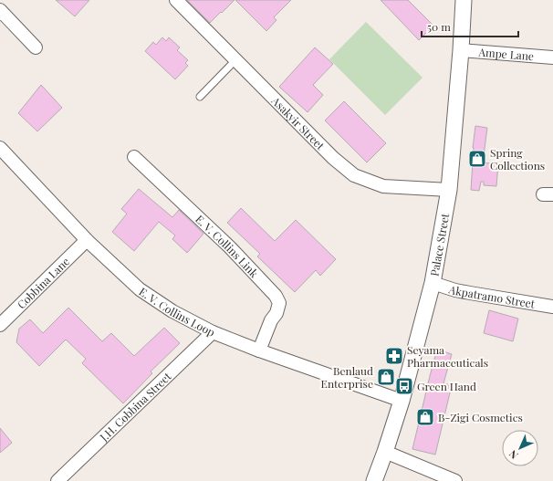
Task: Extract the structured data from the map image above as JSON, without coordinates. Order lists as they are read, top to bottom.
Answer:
{
  "streets": {
    "street": [
      "Ampe Lane",
      "Asakyir Street",
      "Palace Street",
      "E. V. Collins Link",
      "Cobbina Lane",
      "Akpatramo Street",
      "E. V. Collins Loop",
      "J.H. Cobbina Street"
    ]
  },
  "crossings": [
    ["Ampe Lane", "Palace Street"],
    ["Asakyir Street", "Palace Street"],
    ["Palace Street", "Akpatramo Street"],
    ["Palace Street", "E. V. Collins Loop"],
    ["E. V. Collins Link", "E. V. Collins Loop"],
    ["Cobbina Lane", "E. V. Collins Loop"],
    ["E. V. Collins Loop", "J.H. Cobbina Street"]
  ],
  "places": {
    "shop": ["Spring Collections", "Benlaud Enterprise", "B-Zigi Cosmetics"],
    "pharmacy": ["Seyama Pharmaceuticals"],
    "bus stop": ["Green Hand"]
  },
  "scale_bar": "50 m",
  "north": "bottom left"
}
